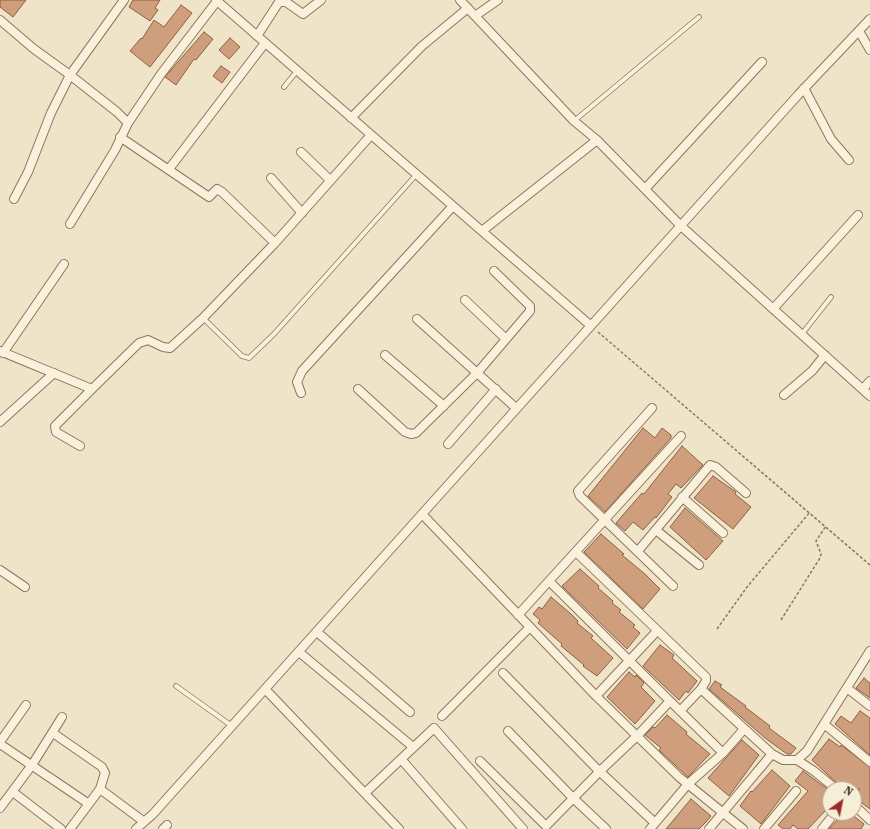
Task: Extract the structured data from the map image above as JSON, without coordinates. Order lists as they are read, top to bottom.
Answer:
{
  "north": "top right"
}
